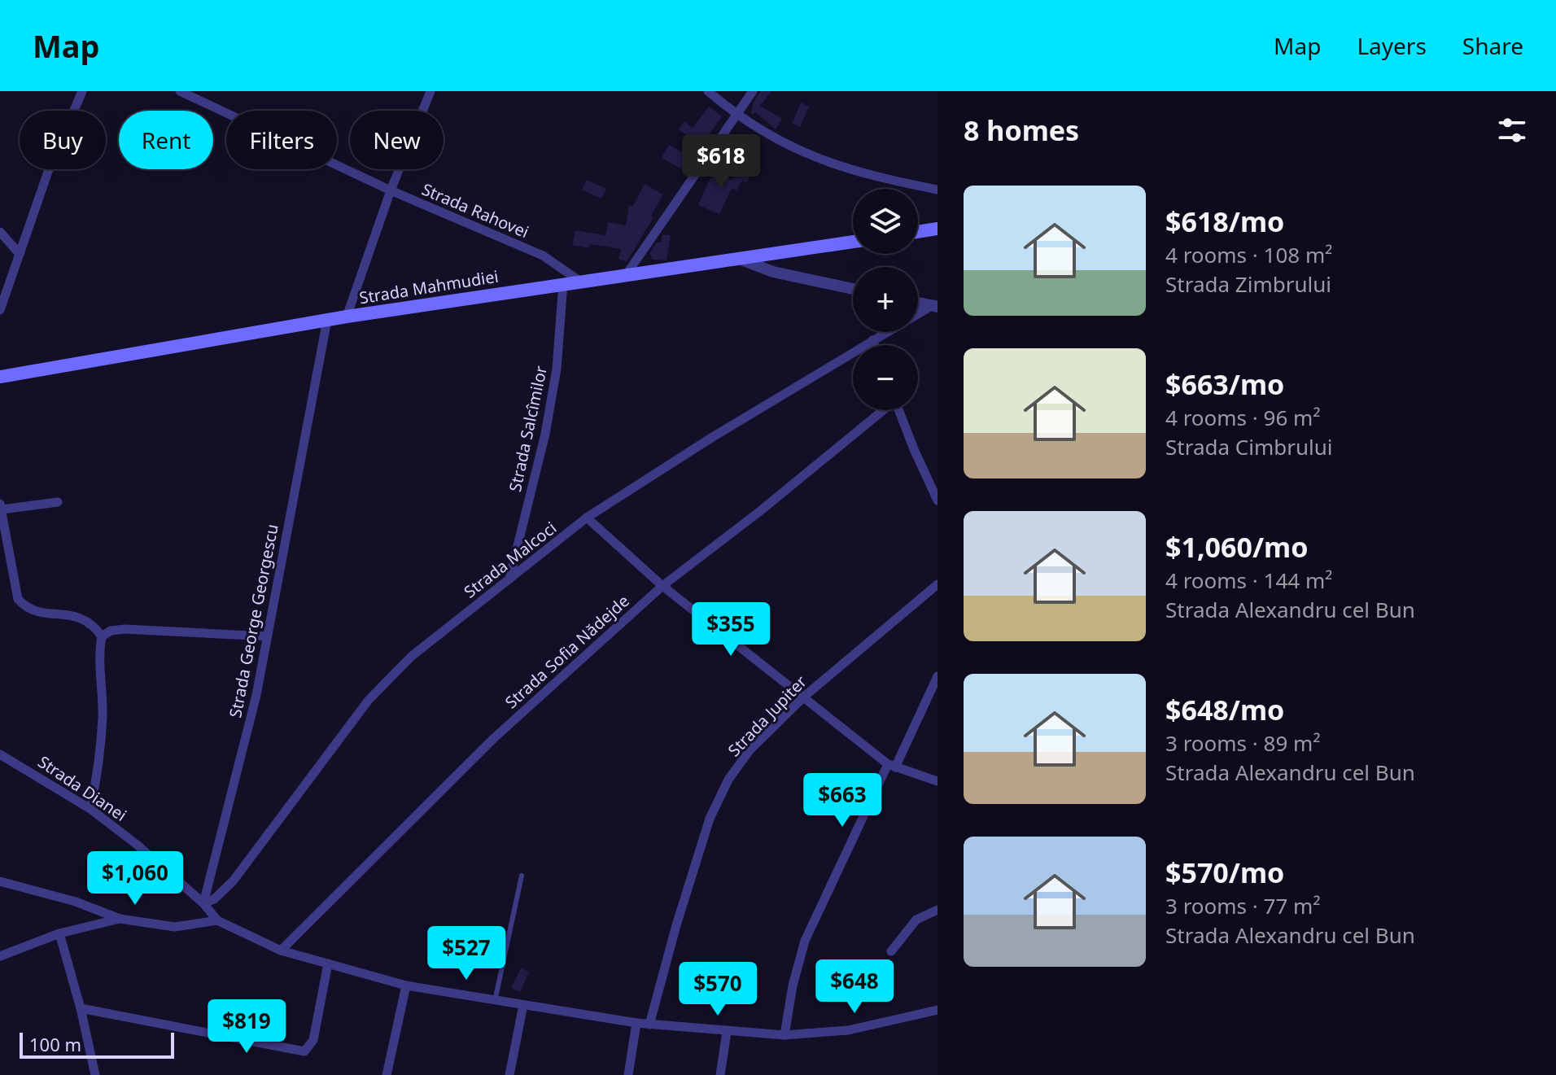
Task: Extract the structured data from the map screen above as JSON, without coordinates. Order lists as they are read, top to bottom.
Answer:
{
  "streets": {
    "main road": ["Strada Mahmudiei"],
    "street": [
      "Strada Rahovei",
      "Strada Salcîmilor",
      "Strada Malcoci",
      "Strada George Georgescu",
      "Strada Sofia Nădejde",
      "Strada Jupiter",
      "Strada Dianei"
    ]
  },
  "crossings": [
    ["Strada Rahovei", "Strada Mahmudiei"],
    ["Strada Mahmudiei", "Strada Salcîmilor"],
    ["Strada Mahmudiei", "Strada George Georgescu"],
    ["Strada Salcîmilor", "Strada Malcoci"],
    ["Strada Malcoci", "Strada George Georgescu"],
    ["Strada Malcoci", "Strada Dianei"],
    ["Strada George Georgescu", "Strada Dianei"]
  ],
  "scale_bar": "100 m",
  "page": {
    "header": "Map",
    "nav": ["Map", "Layers", "Share"],
    "heading": "8 homes",
    "chip": [
      "Buy",
      "Rent",
      "Filters",
      "New"
    ],
    "price": [
      "$618",
      "$355",
      "$663",
      "$1,060",
      "$527",
      "$648",
      "$570",
      "$819"
    ],
    "list": [
      {
        "name": "$618/mo",
        "note": "4 rooms · 108 m² · Strada Zimbrului"
      },
      {
        "name": "$663/mo",
        "note": "4 rooms · 96 m² · Strada Cimbrului"
      },
      {
        "name": "$1,060/mo",
        "note": "4 rooms · 144 m² · Strada Alexandru cel Bun"
      },
      {
        "name": "$648/mo",
        "note": "3 rooms · 89 m² · Strada Alexandru cel Bun"
      },
      {
        "name": "$570/mo",
        "note": "3 rooms · 77 m² · Strada Alexandru cel Bun"
      }
    ],
    "map_buttons": ["+", "−"],
    "scale": "100 m"
  }
}
